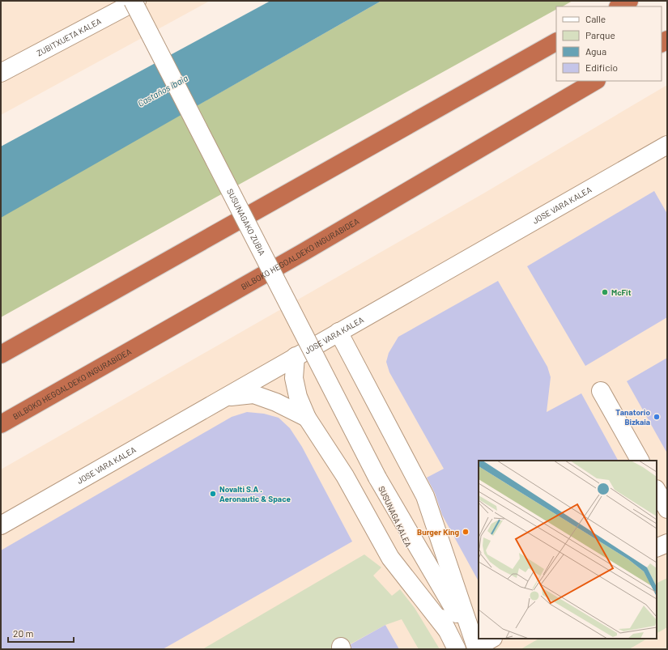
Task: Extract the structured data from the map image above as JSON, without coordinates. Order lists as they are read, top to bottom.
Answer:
{
  "streets": {
    "highway": ["BILBOKO HEGOALDEKO INGURABIDEA"],
    "street": [
      "ZUBITXUETA KALEA",
      "JOSE VARA KALEA",
      "SUSUNAGAKO ZUBIA",
      "SUSUNAGA KALEA"
    ]
  },
  "crossings": [
    ["JOSE VARA KALEA", "SUSUNAGA KALEA"],
    ["SUSUNAGAKO ZUBIA", "SUSUNAGA KALEA"]
  ],
  "water": ["Castaños ibaia"],
  "places": [
    "McFit",
    "Tanatorio Bizkaia",
    "Novalti S.A . Aeronautic & Space",
    "Burger King"
  ],
  "legend": [
    "Calle",
    "Parque",
    "Agua",
    "Edificio"
  ],
  "scale_bar": "20 m"
}
